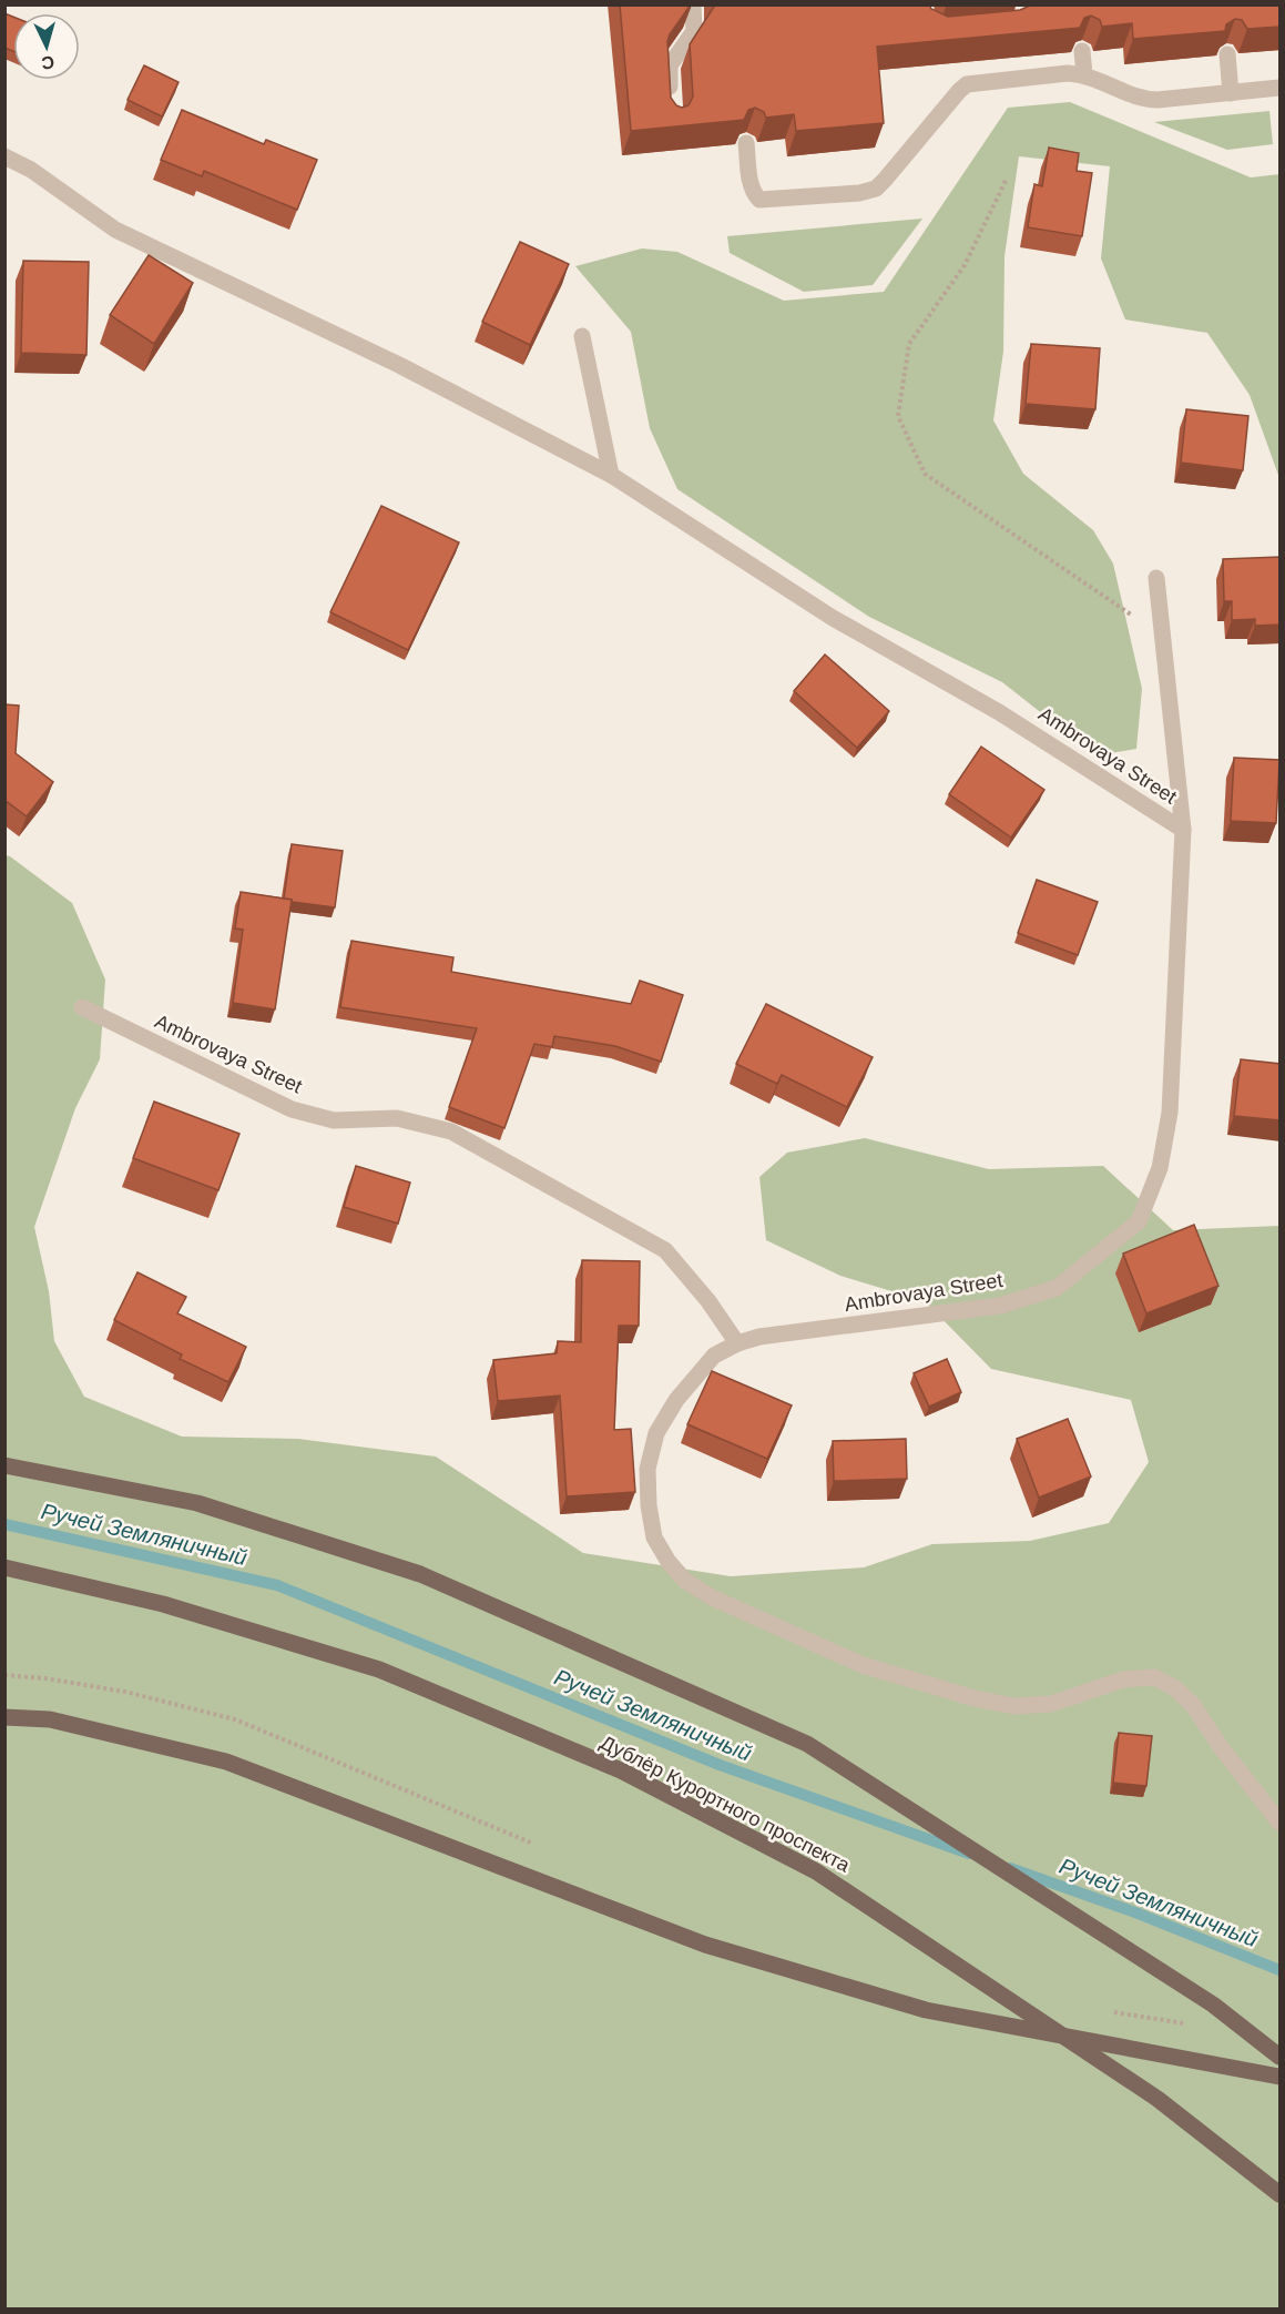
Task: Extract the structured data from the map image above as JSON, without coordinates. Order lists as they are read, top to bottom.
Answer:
{
  "streets": {
    "main road": ["Дублёр Курортного проспекта"],
    "street": ["Ambrovaya Street"]
  },
  "water": ["Ручей Земляничный"],
  "north": "bottom"
}
